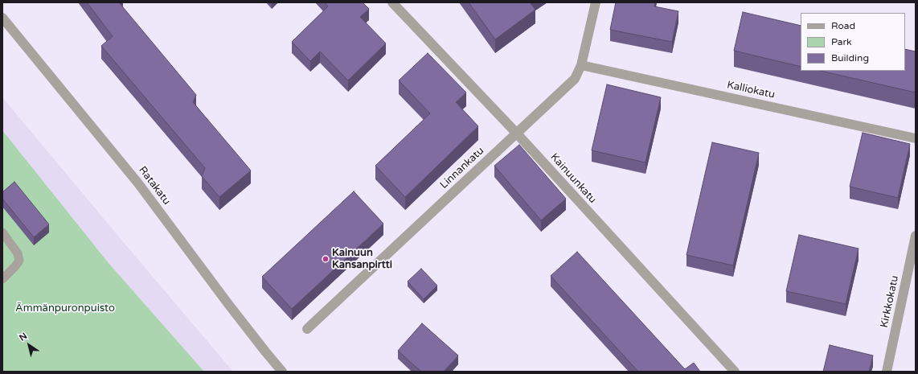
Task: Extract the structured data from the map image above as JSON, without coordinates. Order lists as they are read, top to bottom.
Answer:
{
  "streets": {
    "street": [
      "Kalliokatu",
      "Linnankatu",
      "Kainuunkatu",
      "Ratakatu",
      "Kirkkokatu"
    ]
  },
  "crossings": [
    ["Kalliokatu", "Linnankatu"],
    ["Linnankatu", "Kainuunkatu"]
  ],
  "parks": ["Ämmänpuronpuisto"],
  "places": ["Kainuun Kansanpirtti"],
  "legend": ["Road", "Park", "Building"],
  "north": "top left"
}
